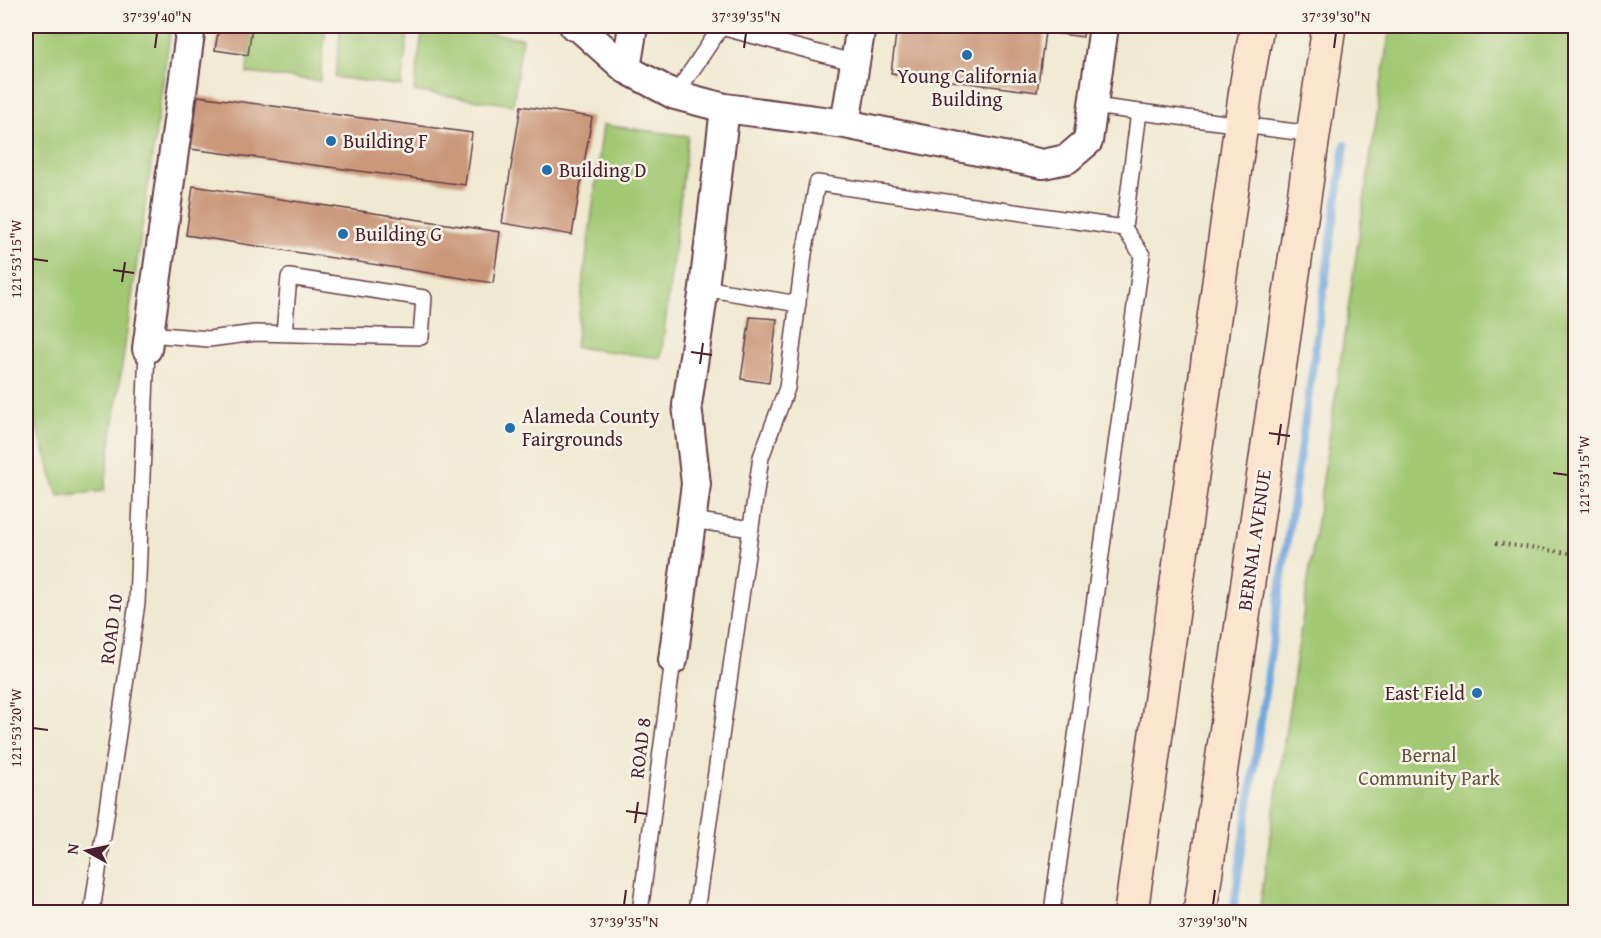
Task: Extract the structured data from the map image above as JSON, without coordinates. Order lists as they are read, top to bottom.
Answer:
{
  "streets": {
    "main road": ["BERNAL AVENUE"],
    "lane": ["ROAD 10", "ROAD 8"]
  },
  "parks": ["Bernal Community Park"],
  "places": [
    "Young California Building",
    "Building F",
    "Building D",
    "Building G",
    "Alameda County Fairgrounds",
    "East Field"
  ],
  "north": "left",
  "coordinates": [
    "37°39'40\"N",
    "37°39'35\"N",
    "37°39'30\"N",
    "121°53'15\"W",
    "121°53'20\"W"
  ]
}
